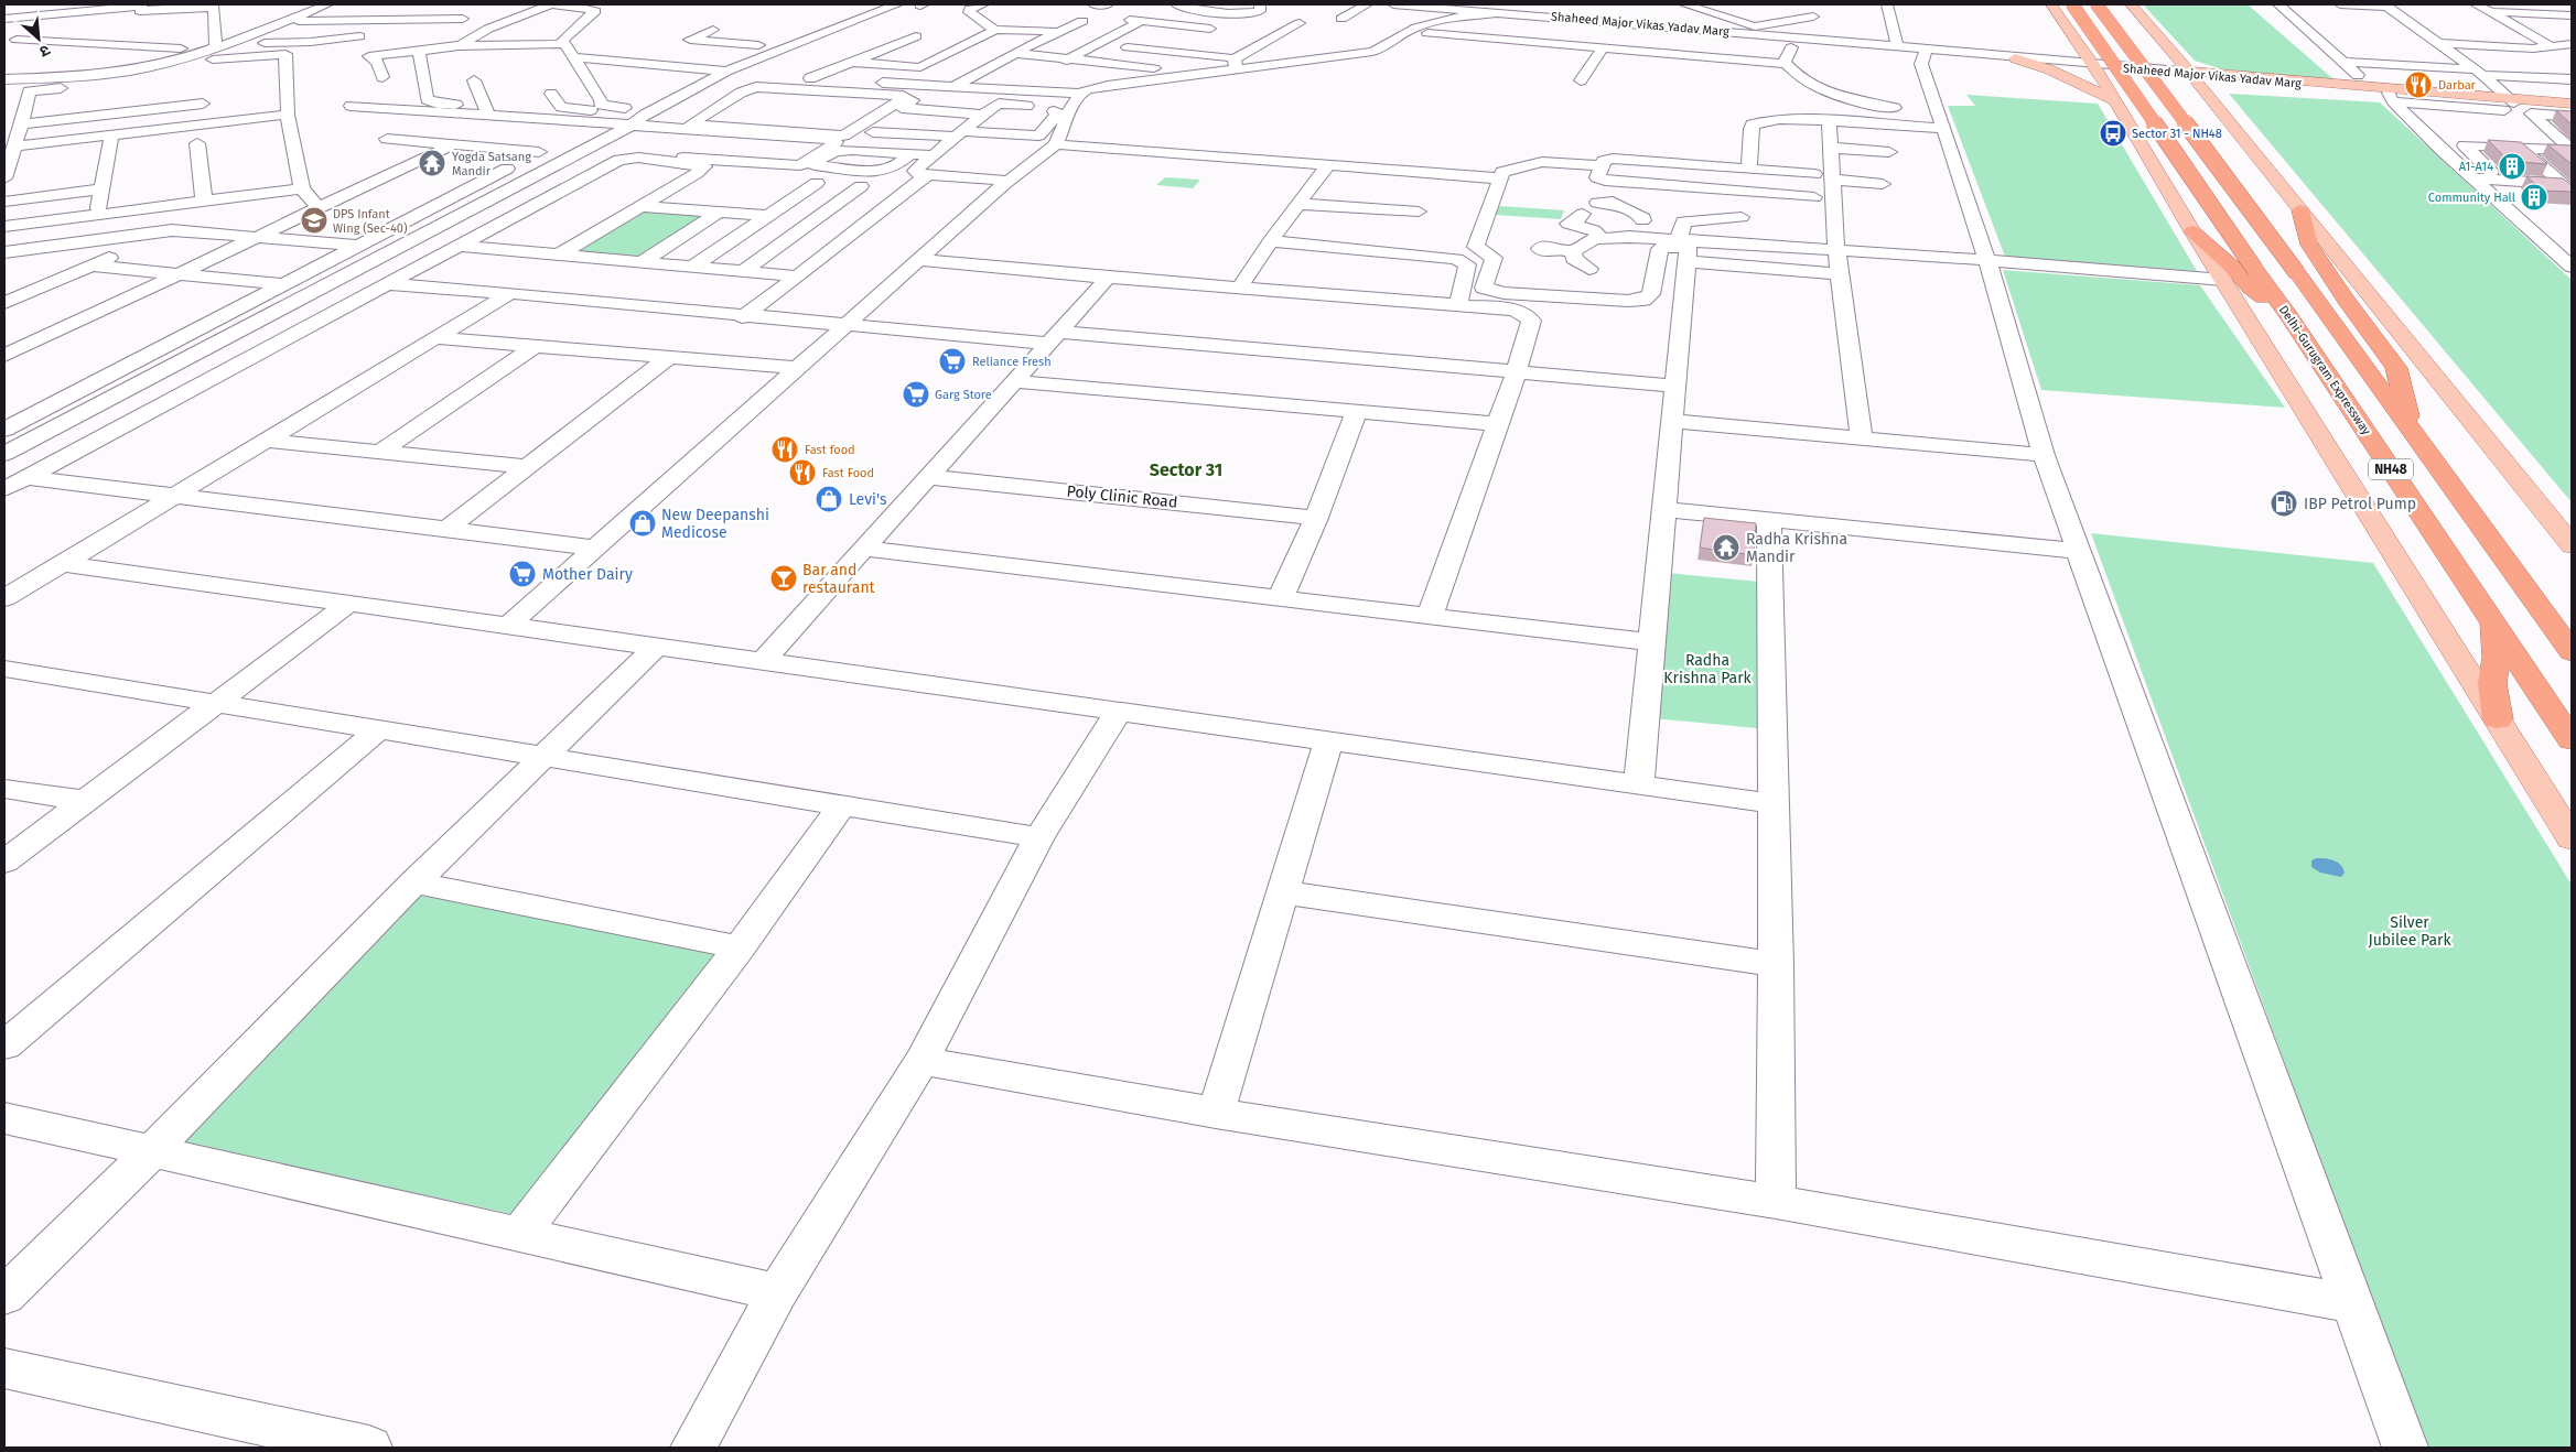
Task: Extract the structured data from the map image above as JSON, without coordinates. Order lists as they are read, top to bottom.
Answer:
{
  "streets": {
    "highway": ["Delhi-Gurugram Expressway", "NH48"],
    "main road": ["Shaheed Major Vikas Yadav Marg"],
    "street": ["Poly Clinic Road"]
  },
  "districts": ["Sector 31"],
  "parks": ["Radha Krishna Park", "Silver Jubilee Park"],
  "places": {
    "restaurant": ["Darbar", "Fast food", "Fast Food"],
    "bus stop": ["Sector 31 - NH48"],
    "temple": ["Yogda Satsang Mandir", "Radha Krishna Mandir"],
    "building": ["A1-A14", "Community Hall"],
    "school or university": ["DPS Infant Wing (Sec-40)"],
    "supermarket": ["Reliance Fresh", "Garg Store", "Mother Dairy"],
    "shop": ["Levi's", "New Deepanshi Medicose"],
    "fuel station": ["IBP Petrol Pump"],
    "bar": ["Bar and restaurant"]
  },
  "north": "bottom right"
}
